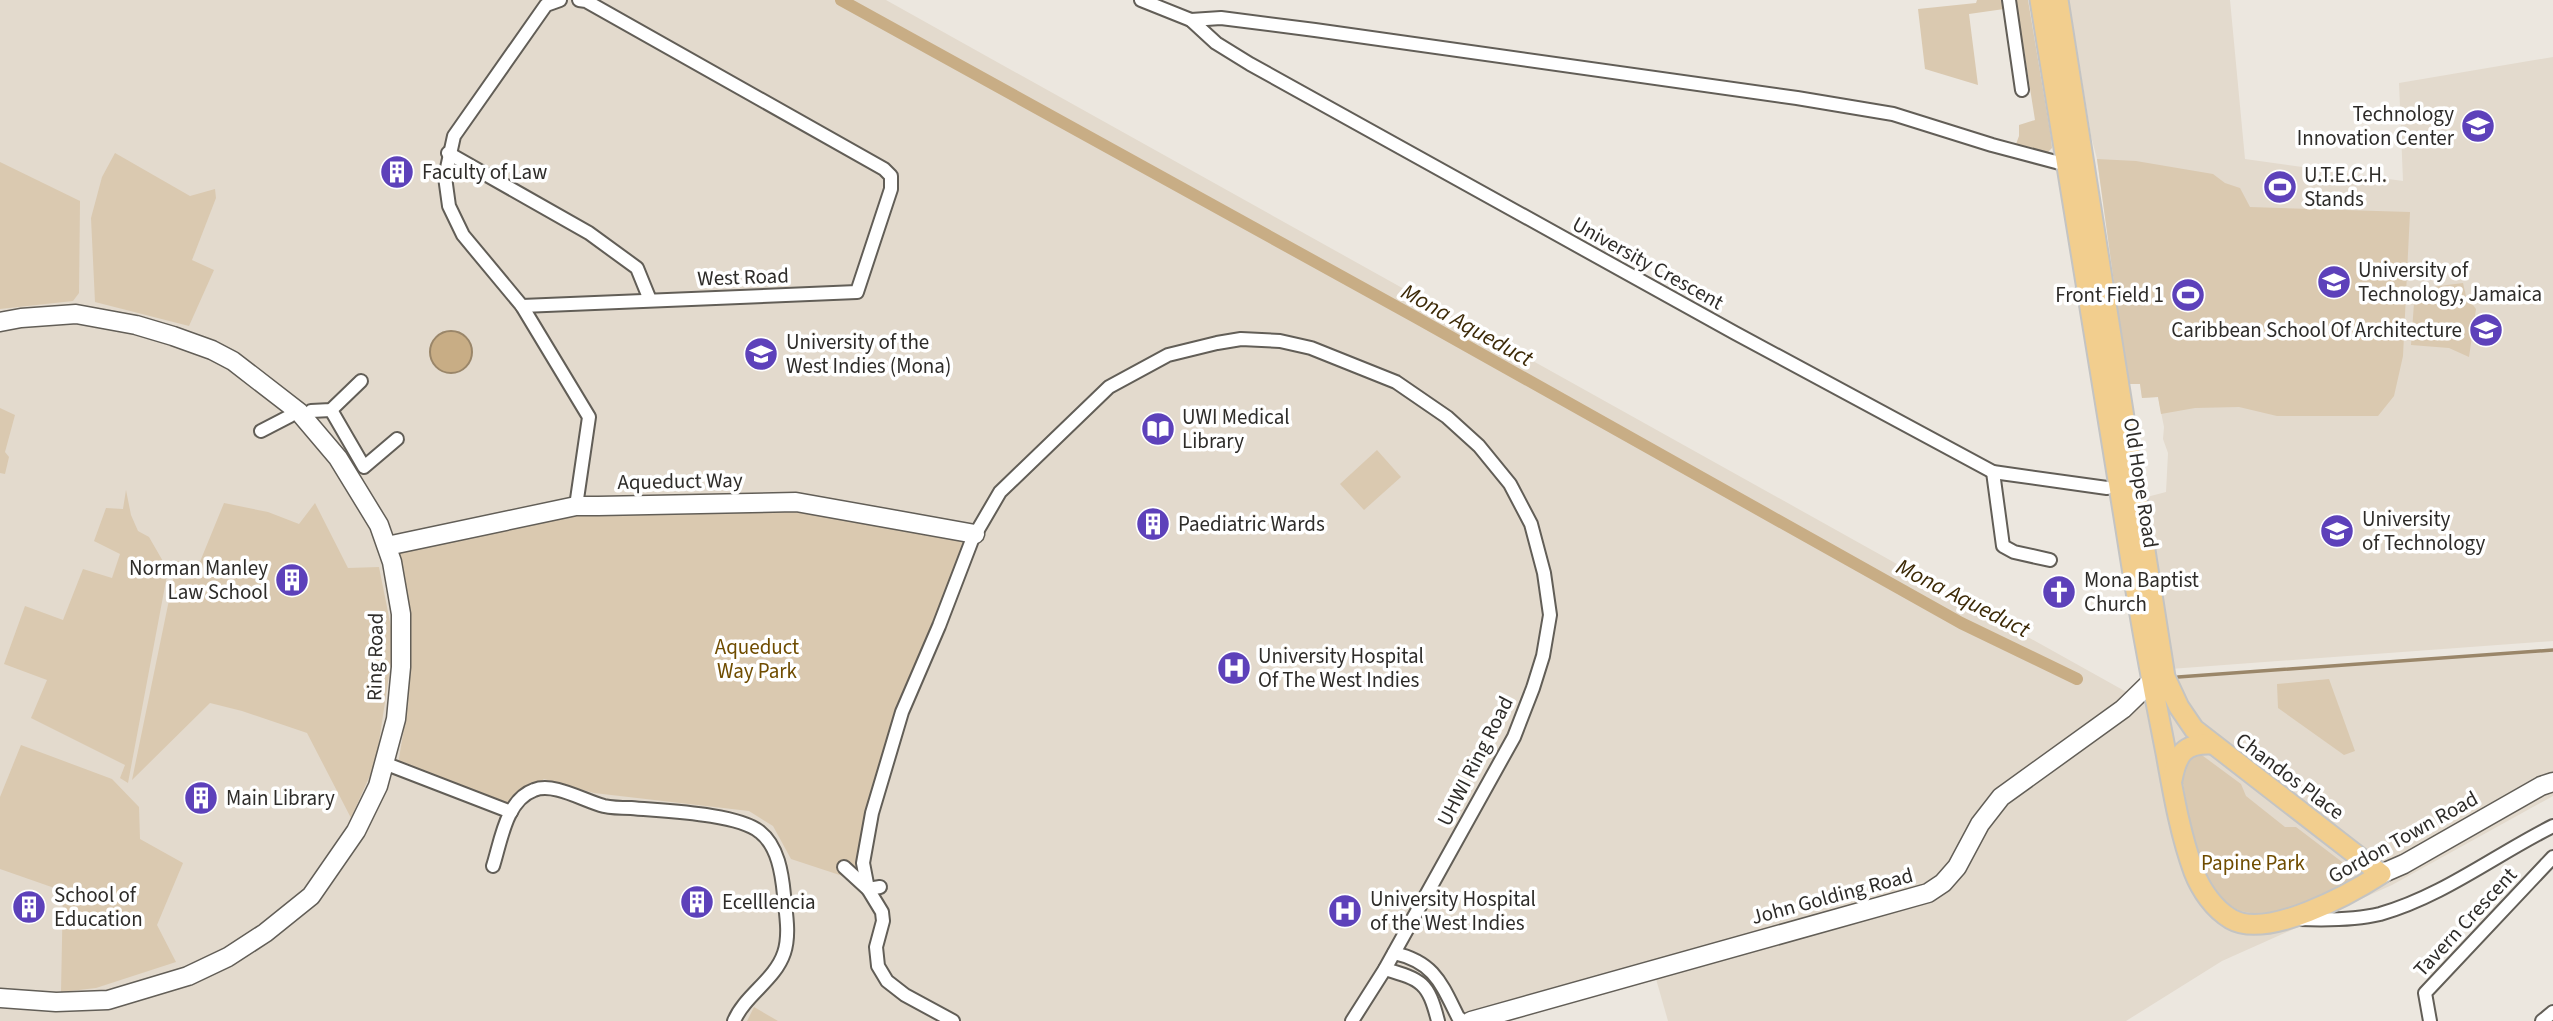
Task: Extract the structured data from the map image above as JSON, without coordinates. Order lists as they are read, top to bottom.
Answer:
{
  "streets": {
    "main road": ["Old Hope Road", "Chandos Place", "Gordon Town Road"],
    "street": [
      "University Crescent",
      "West Road",
      "Aqueduct Way",
      "Ring Road",
      "UHWI Ring Road",
      "John Golding Road",
      "Tavern Crescent"
    ]
  },
  "crossings": [
    ["University Crescent", "Old Hope Road"],
    ["Aqueduct Way", "Ring Road"],
    ["Aqueduct Way", "UHWI Ring Road"],
    ["Old Hope Road", "Chandos Place"],
    ["Old Hope Road", "Gordon Town Road"],
    ["Old Hope Road", "John Golding Road"],
    ["Old Hope Road", "Tavern Crescent"],
    ["Chandos Place", "Gordon Town Road"],
    ["Gordon Town Road", "Tavern Crescent"]
  ],
  "water": ["Mona Aqueduct"],
  "parks": ["Aqueduct Way Park", "Papine Park"],
  "places": {
    "school or university": [
      "Technology Innovation Center",
      "University of Technology, Jamaica",
      "Caribbean School Of Architecture",
      "University of the West Indies (Mona)",
      "University of Technology"
    ],
    "building": [
      "Faculty of Law",
      "Paediatric Wards",
      "Norman Manley Law School",
      "Main Library",
      "Ecelllencia",
      "School of Education"
    ],
    "sports": ["U.T.E.C.H. Stands", "Front Field 1"],
    "library": ["UWI Medical Library"],
    "church": ["Mona Baptist Church"],
    "hospital": ["University Hospital Of The West Indies", "University Hospital of the West Indies"]
  }
}
